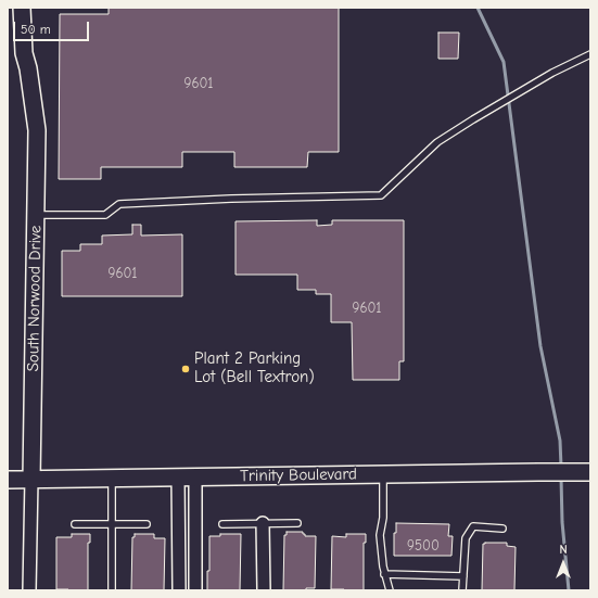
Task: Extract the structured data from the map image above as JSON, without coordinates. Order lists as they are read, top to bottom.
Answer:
{
  "streets": {
    "main road": ["South Norwood Drive", "Trinity Boulevard"]
  },
  "crossings": [
    ["South Norwood Drive", "Trinity Boulevard"]
  ],
  "places": ["Plant 2 Parking Lot (Bell Textron)"],
  "house_numbers": [
    "9601",
    "9601",
    "9601",
    "9500"
  ],
  "scale_bar": "50 m",
  "north": "top"
}
